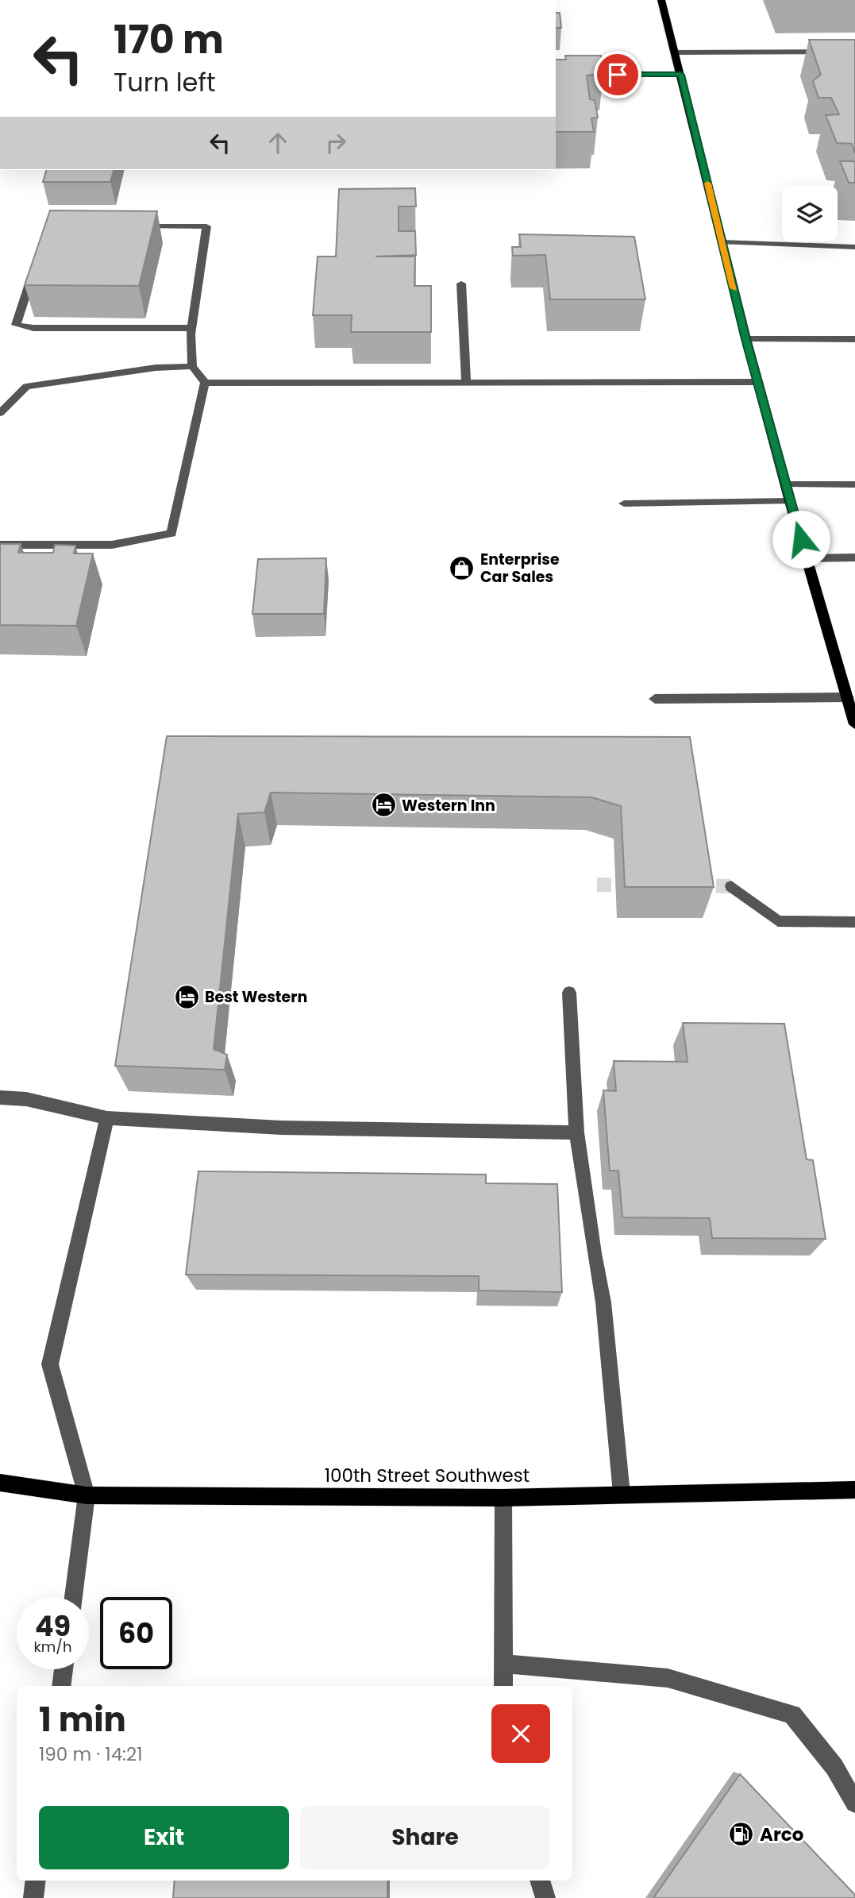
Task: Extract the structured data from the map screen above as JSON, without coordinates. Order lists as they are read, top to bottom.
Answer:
{
  "streets": {
    "main road": ["100th Street Southwest"]
  },
  "places": {
    "shop": ["Enterprise Car Sales"],
    "hotel": ["Western Inn", "Best Western"],
    "fuel station": ["Arco"]
  },
  "page": {
    "turn": ["170 m", "Turn left"],
    "speed": "49 km/h",
    "limit": "60",
    "heading": ["1 min", "190 m · 14:21"],
    "buttons": ["Exit", "Share"]
  }
}
